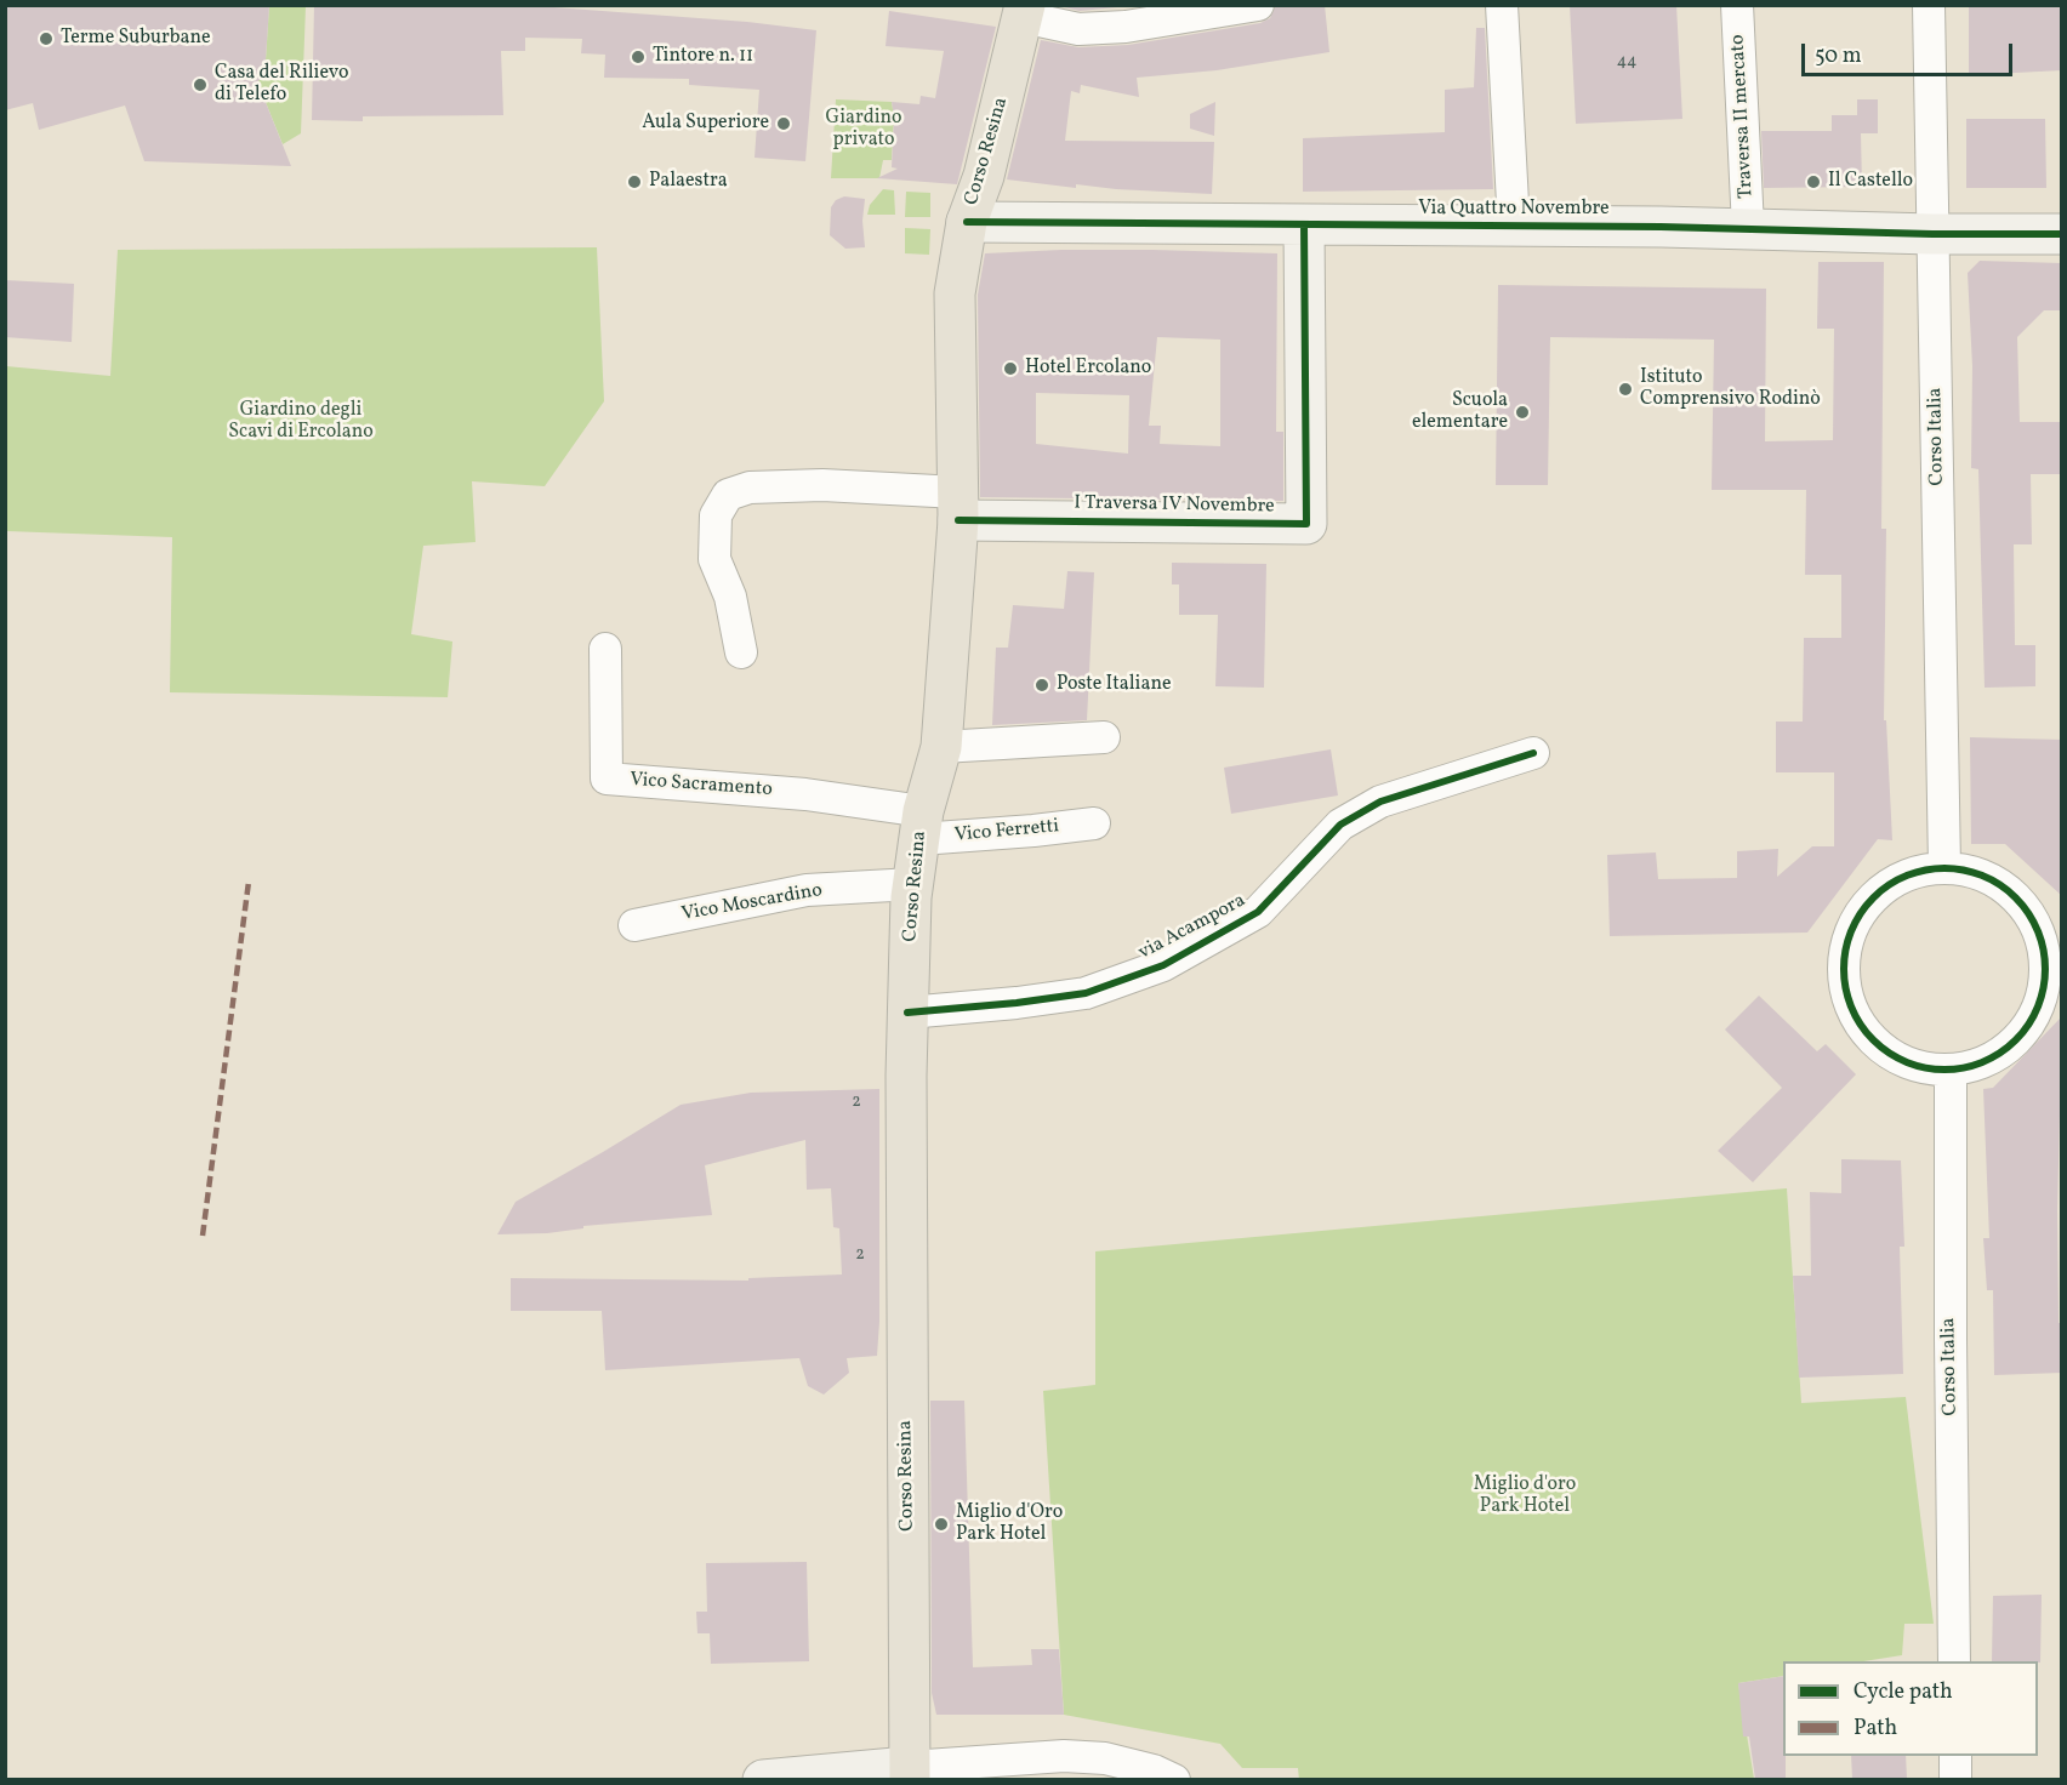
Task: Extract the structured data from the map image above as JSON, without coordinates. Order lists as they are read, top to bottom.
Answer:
{
  "streets": {
    "main road": ["Corso Resina"],
    "street": [
      "Traversa II mercato",
      "Via Quattro Novembre",
      "Corso Italia",
      "I Traversa IV Novembre",
      "Vico Sacramento",
      "Vico Ferretti",
      "Vico Moscardino",
      "via Acampora"
    ]
  },
  "crossings": [
    ["Traversa II mercato", "Via Quattro Novembre"],
    ["Corso Resina", "Via Quattro Novembre"],
    ["Corso Resina", "I Traversa IV Novembre"],
    ["Corso Resina", "Vico Sacramento"],
    ["Corso Resina", "Vico Ferretti"],
    ["Corso Resina", "Vico Moscardino"],
    ["Corso Resina", "via Acampora"],
    ["Via Quattro Novembre", "Corso Italia"],
    ["Via Quattro Novembre", "I Traversa IV Novembre"],
    ["Vico Sacramento", "Vico Ferretti"]
  ],
  "parks": ["Giardino privato", "Giardino degli Scavi di Ercolano", "Miglio d'oro Park Hotel"],
  "places": [
    "Terme Suburbane",
    "Tintore n. 11",
    "Casa del Rilievo di Telefo",
    "Aula Superiore",
    "Palaestra",
    "Il Castello",
    "Hotel Ercolano",
    "Istituto Comprensivo Rodinò",
    "Scuola elementare",
    "Poste Italiane",
    "Miglio d'Oro Park Hotel"
  ],
  "house_numbers": ["44", "2", "2"],
  "legend": ["Cycle path", "Path"],
  "scale_bar": "50 m"
}
